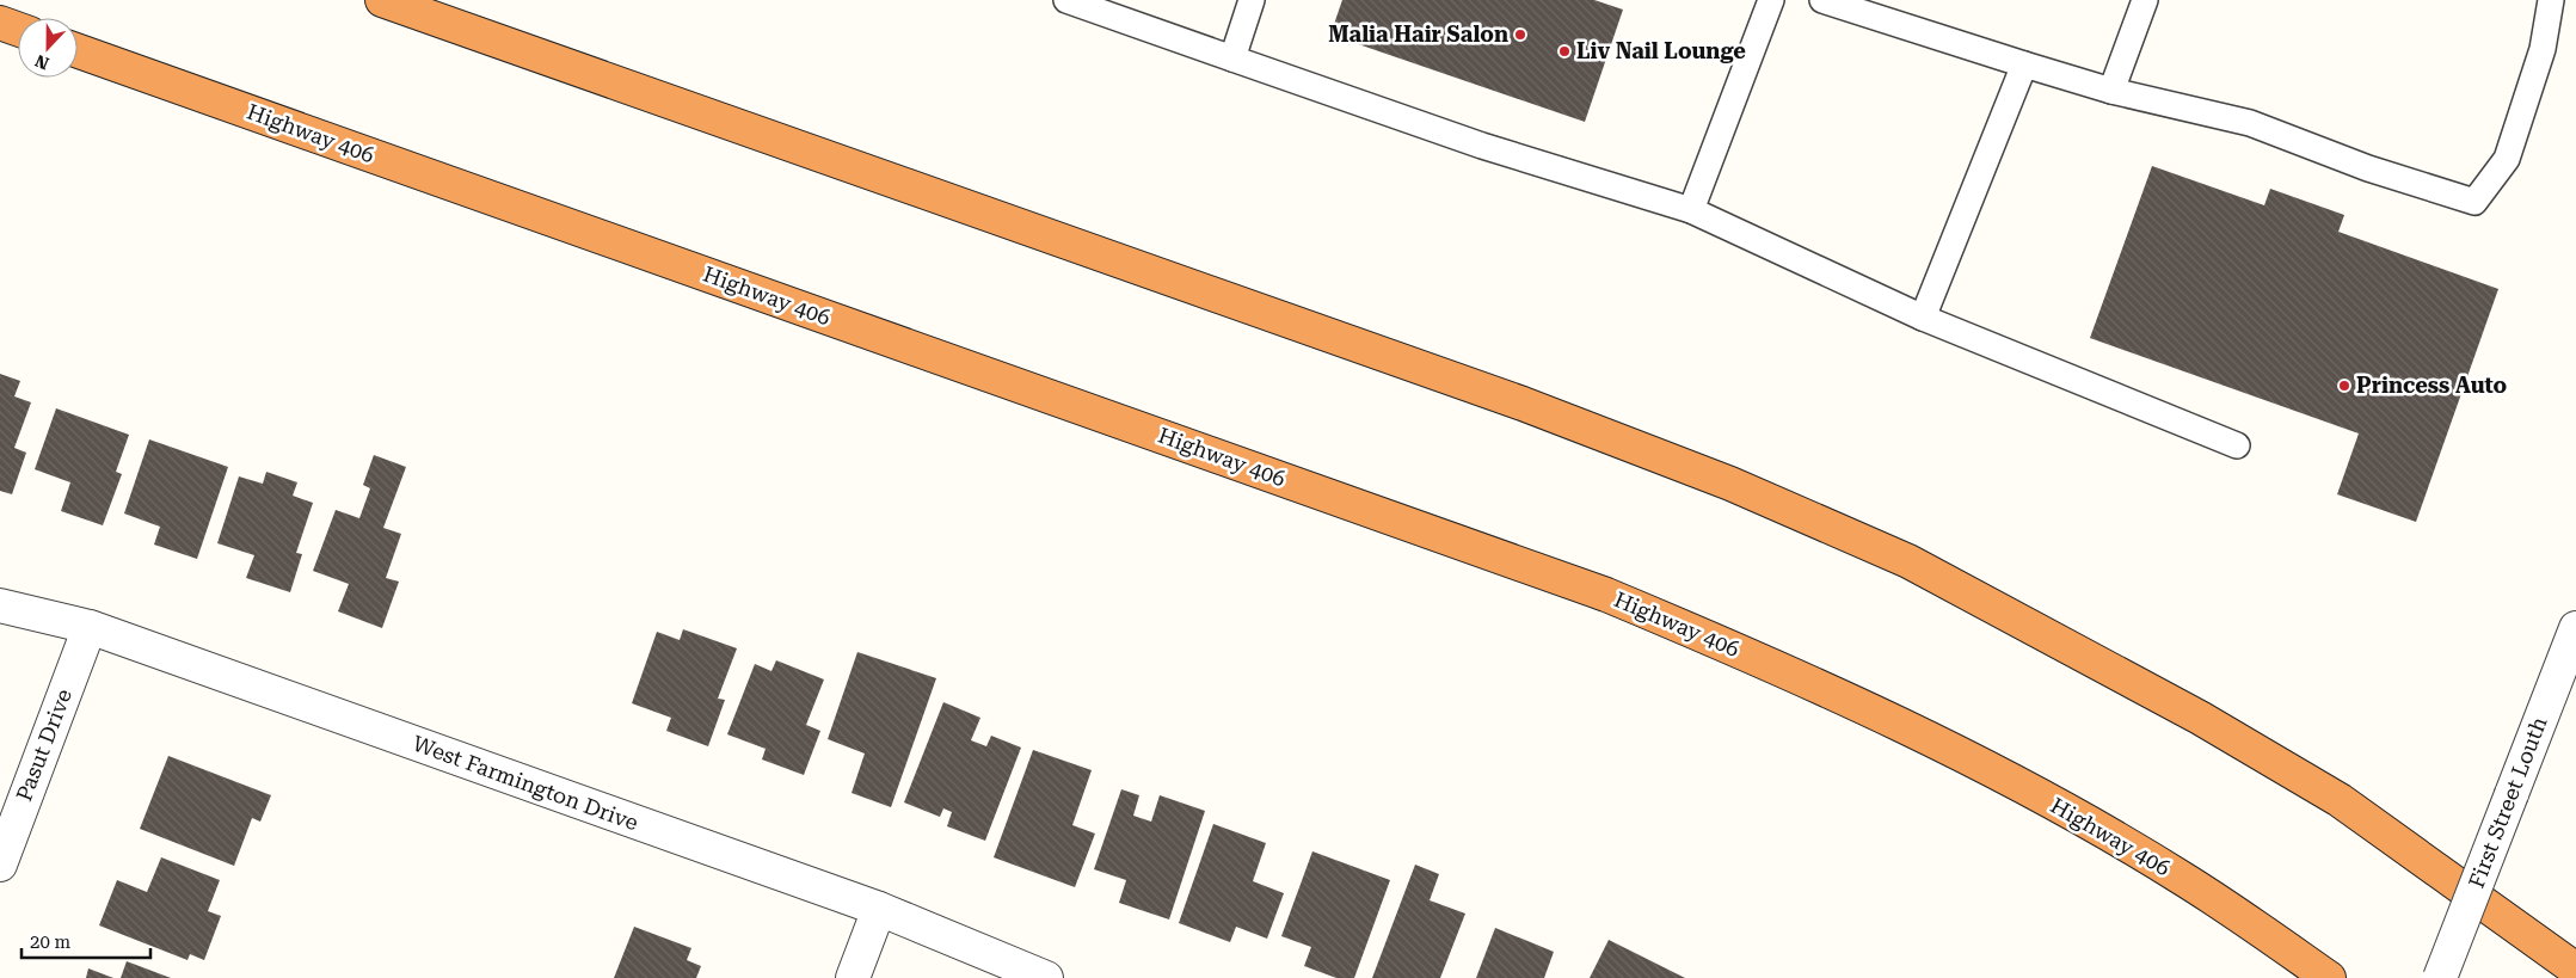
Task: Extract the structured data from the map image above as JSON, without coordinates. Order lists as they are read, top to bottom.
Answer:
{
  "streets": {
    "highway": ["Highway 406"],
    "street": ["Pasut Drive", "West Farmington Drive", "First Street Louth"]
  },
  "crossings": [
    ["Pasut Drive", "West Farmington Drive"]
  ],
  "places": ["Malia Hair Salon", "Liv Nail Lounge", "Princess Auto"],
  "scale_bar": "20 m",
  "north": "bottom"
}
